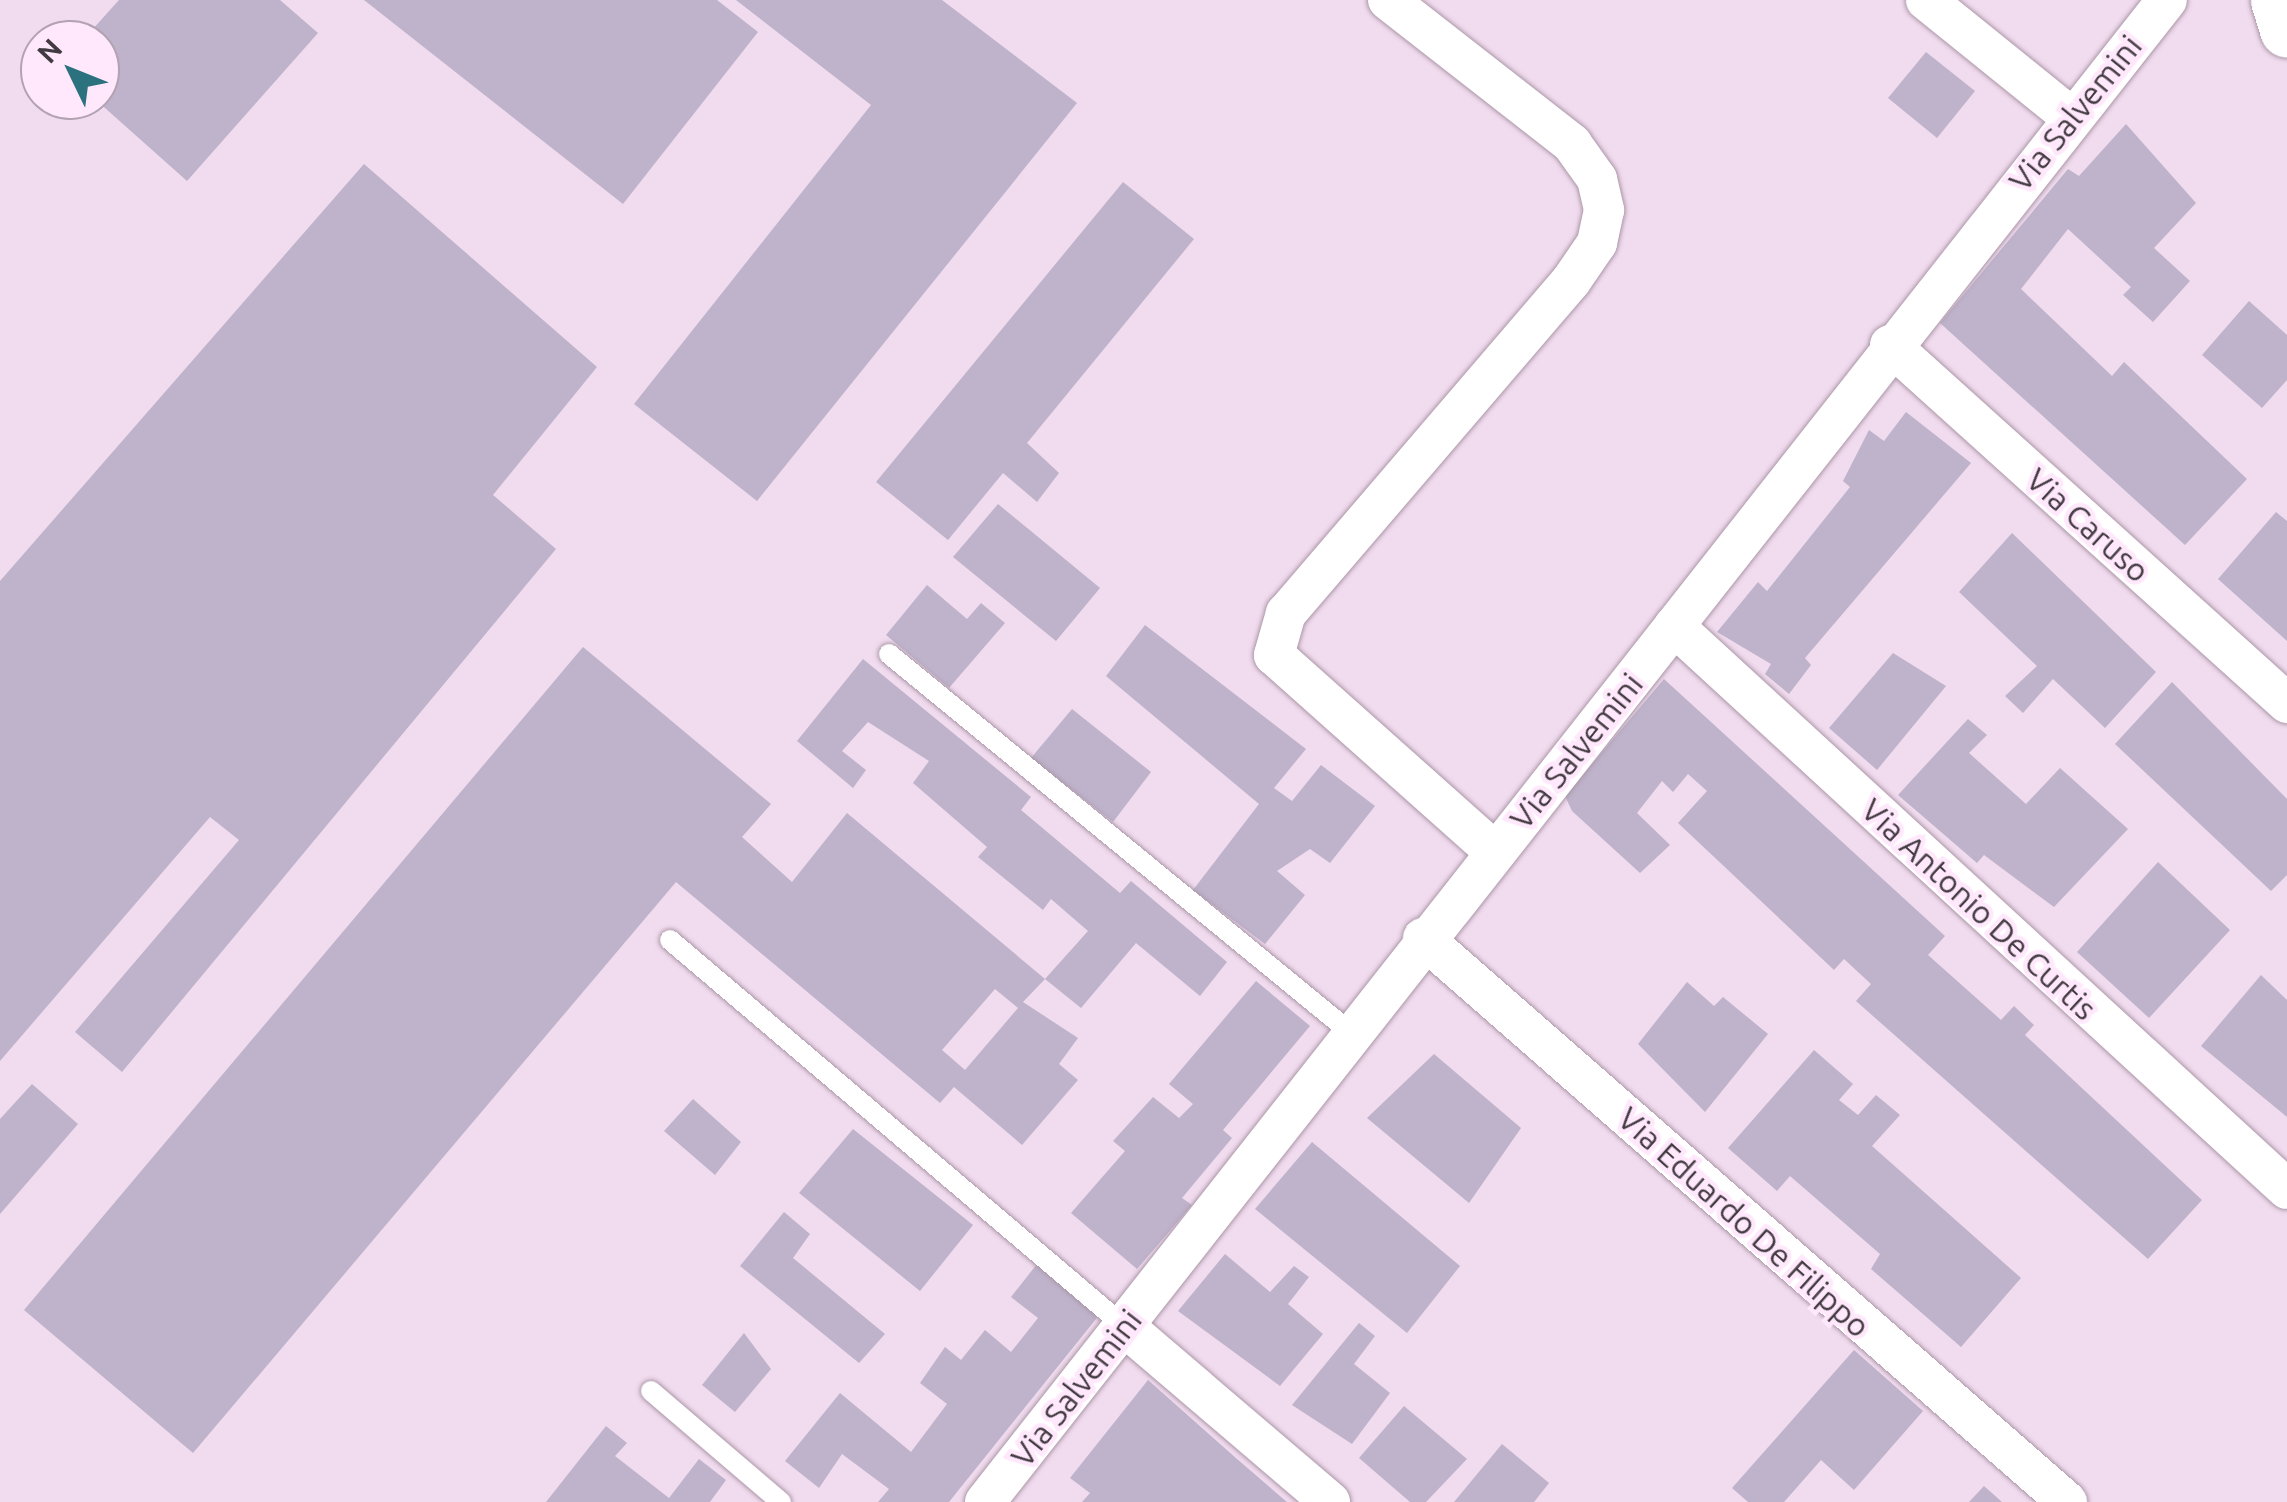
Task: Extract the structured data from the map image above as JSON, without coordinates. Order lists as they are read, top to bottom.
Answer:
{
  "streets": {
    "street": [
      "Via Salvemini",
      "Via Caruso",
      "Via Antonio De Curtis",
      "Via Eduardo De Filippo"
    ]
  },
  "crossings": [
    ["Via Salvemini", "Via Caruso"],
    ["Via Salvemini", "Via Antonio De Curtis"],
    ["Via Salvemini", "Via Eduardo De Filippo"]
  ],
  "north": "top left"
}
